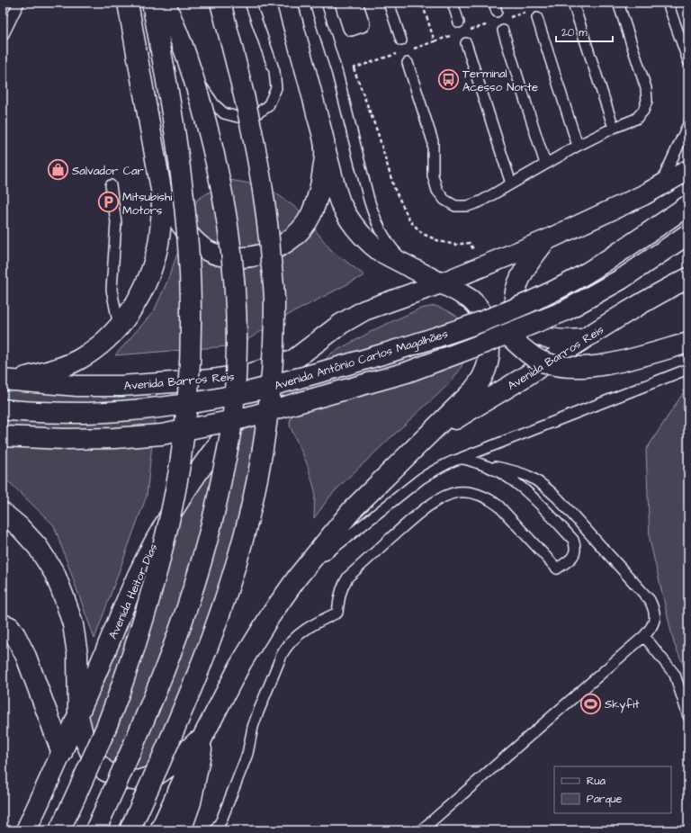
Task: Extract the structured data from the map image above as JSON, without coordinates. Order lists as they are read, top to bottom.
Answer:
{
  "streets": {
    "main road": ["Avenida Barros Reis", "Avenida Antônio Carlos Magalhães", "Avenida Heitor Dias"]
  },
  "crossings": [
    ["Avenida Barros Reis", "Avenida Heitor Dias"]
  ],
  "places": {
    "bus stop": ["Terminal Acesso Norte"],
    "shop": ["Salvador Car"],
    "parking": ["Mitsubishi Motors"],
    "sports": ["Skyfit"]
  },
  "legend": ["Rua", "Parque"],
  "scale_bar": "20 m"
}
